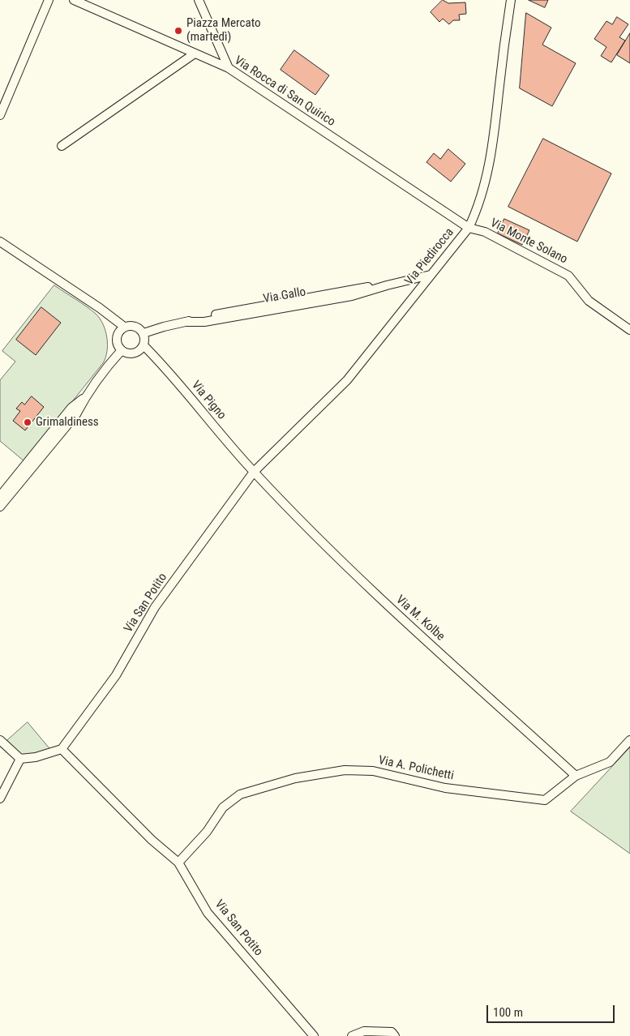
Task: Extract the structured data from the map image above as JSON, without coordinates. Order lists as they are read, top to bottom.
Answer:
{
  "streets": {
    "street": [
      "Via Rocca di San Quirico",
      "Via Monte Solano",
      "Via Piedirocca",
      "Via Gallo",
      "Via Pigno",
      "Via San Potito",
      "Via M. Kolbe",
      "Via A. Polichetti"
    ]
  },
  "crossings": [
    ["Via Rocca di San Quirico", "Via Monte Solano"],
    ["Via Rocca di San Quirico", "Via Piedirocca"],
    ["Via Monte Solano", "Via Piedirocca"],
    ["Via Piedirocca", "Via Gallo"],
    ["Via Piedirocca", "Via Pigno"],
    ["Via Piedirocca", "Via San Potito"],
    ["Via Piedirocca", "Via M. Kolbe"],
    ["Via Gallo", "Via Pigno"],
    ["Via Pigno", "Via San Potito"],
    ["Via Pigno", "Via M. Kolbe"],
    ["Via San Potito", "Via M. Kolbe"],
    ["Via San Potito", "Via A. Polichetti"],
    ["Via M. Kolbe", "Via A. Polichetti"]
  ],
  "places": ["Piazza Mercato (martedì)", "Grimaldiness"],
  "scale_bar": "100 m"
}
